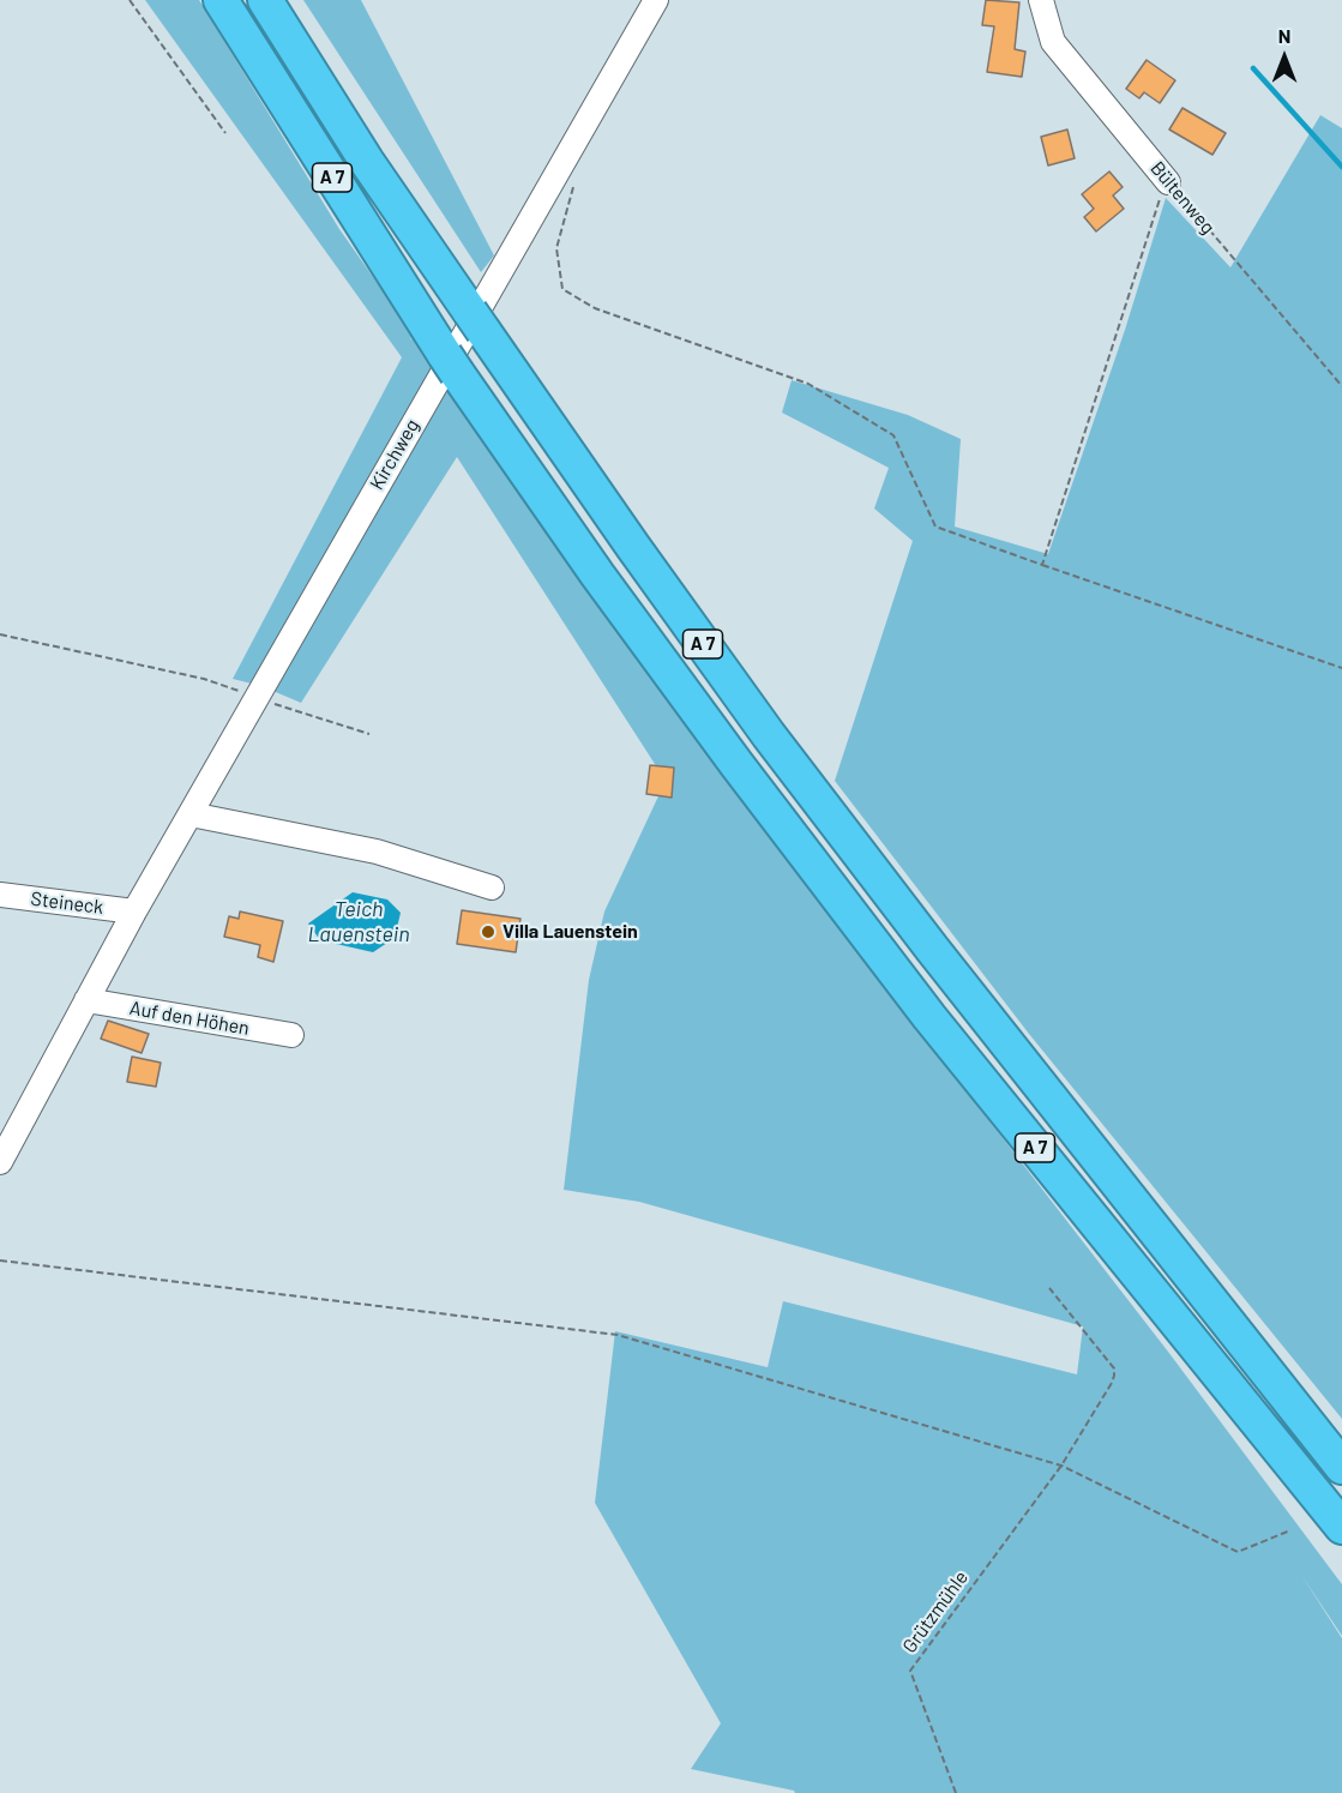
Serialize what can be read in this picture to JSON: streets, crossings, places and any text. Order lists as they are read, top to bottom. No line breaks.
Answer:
{"streets":{"highway":["A 7"],"street":["Bültenweg","Kirchweg","Steineck","Auf den Höhen"],"path":["Grützmühle"]},"crossings":[["Kirchweg","Steineck"]],"water":["Teich Lauenstein"],"places":["Villa Lauenstein"],"north":"top"}
